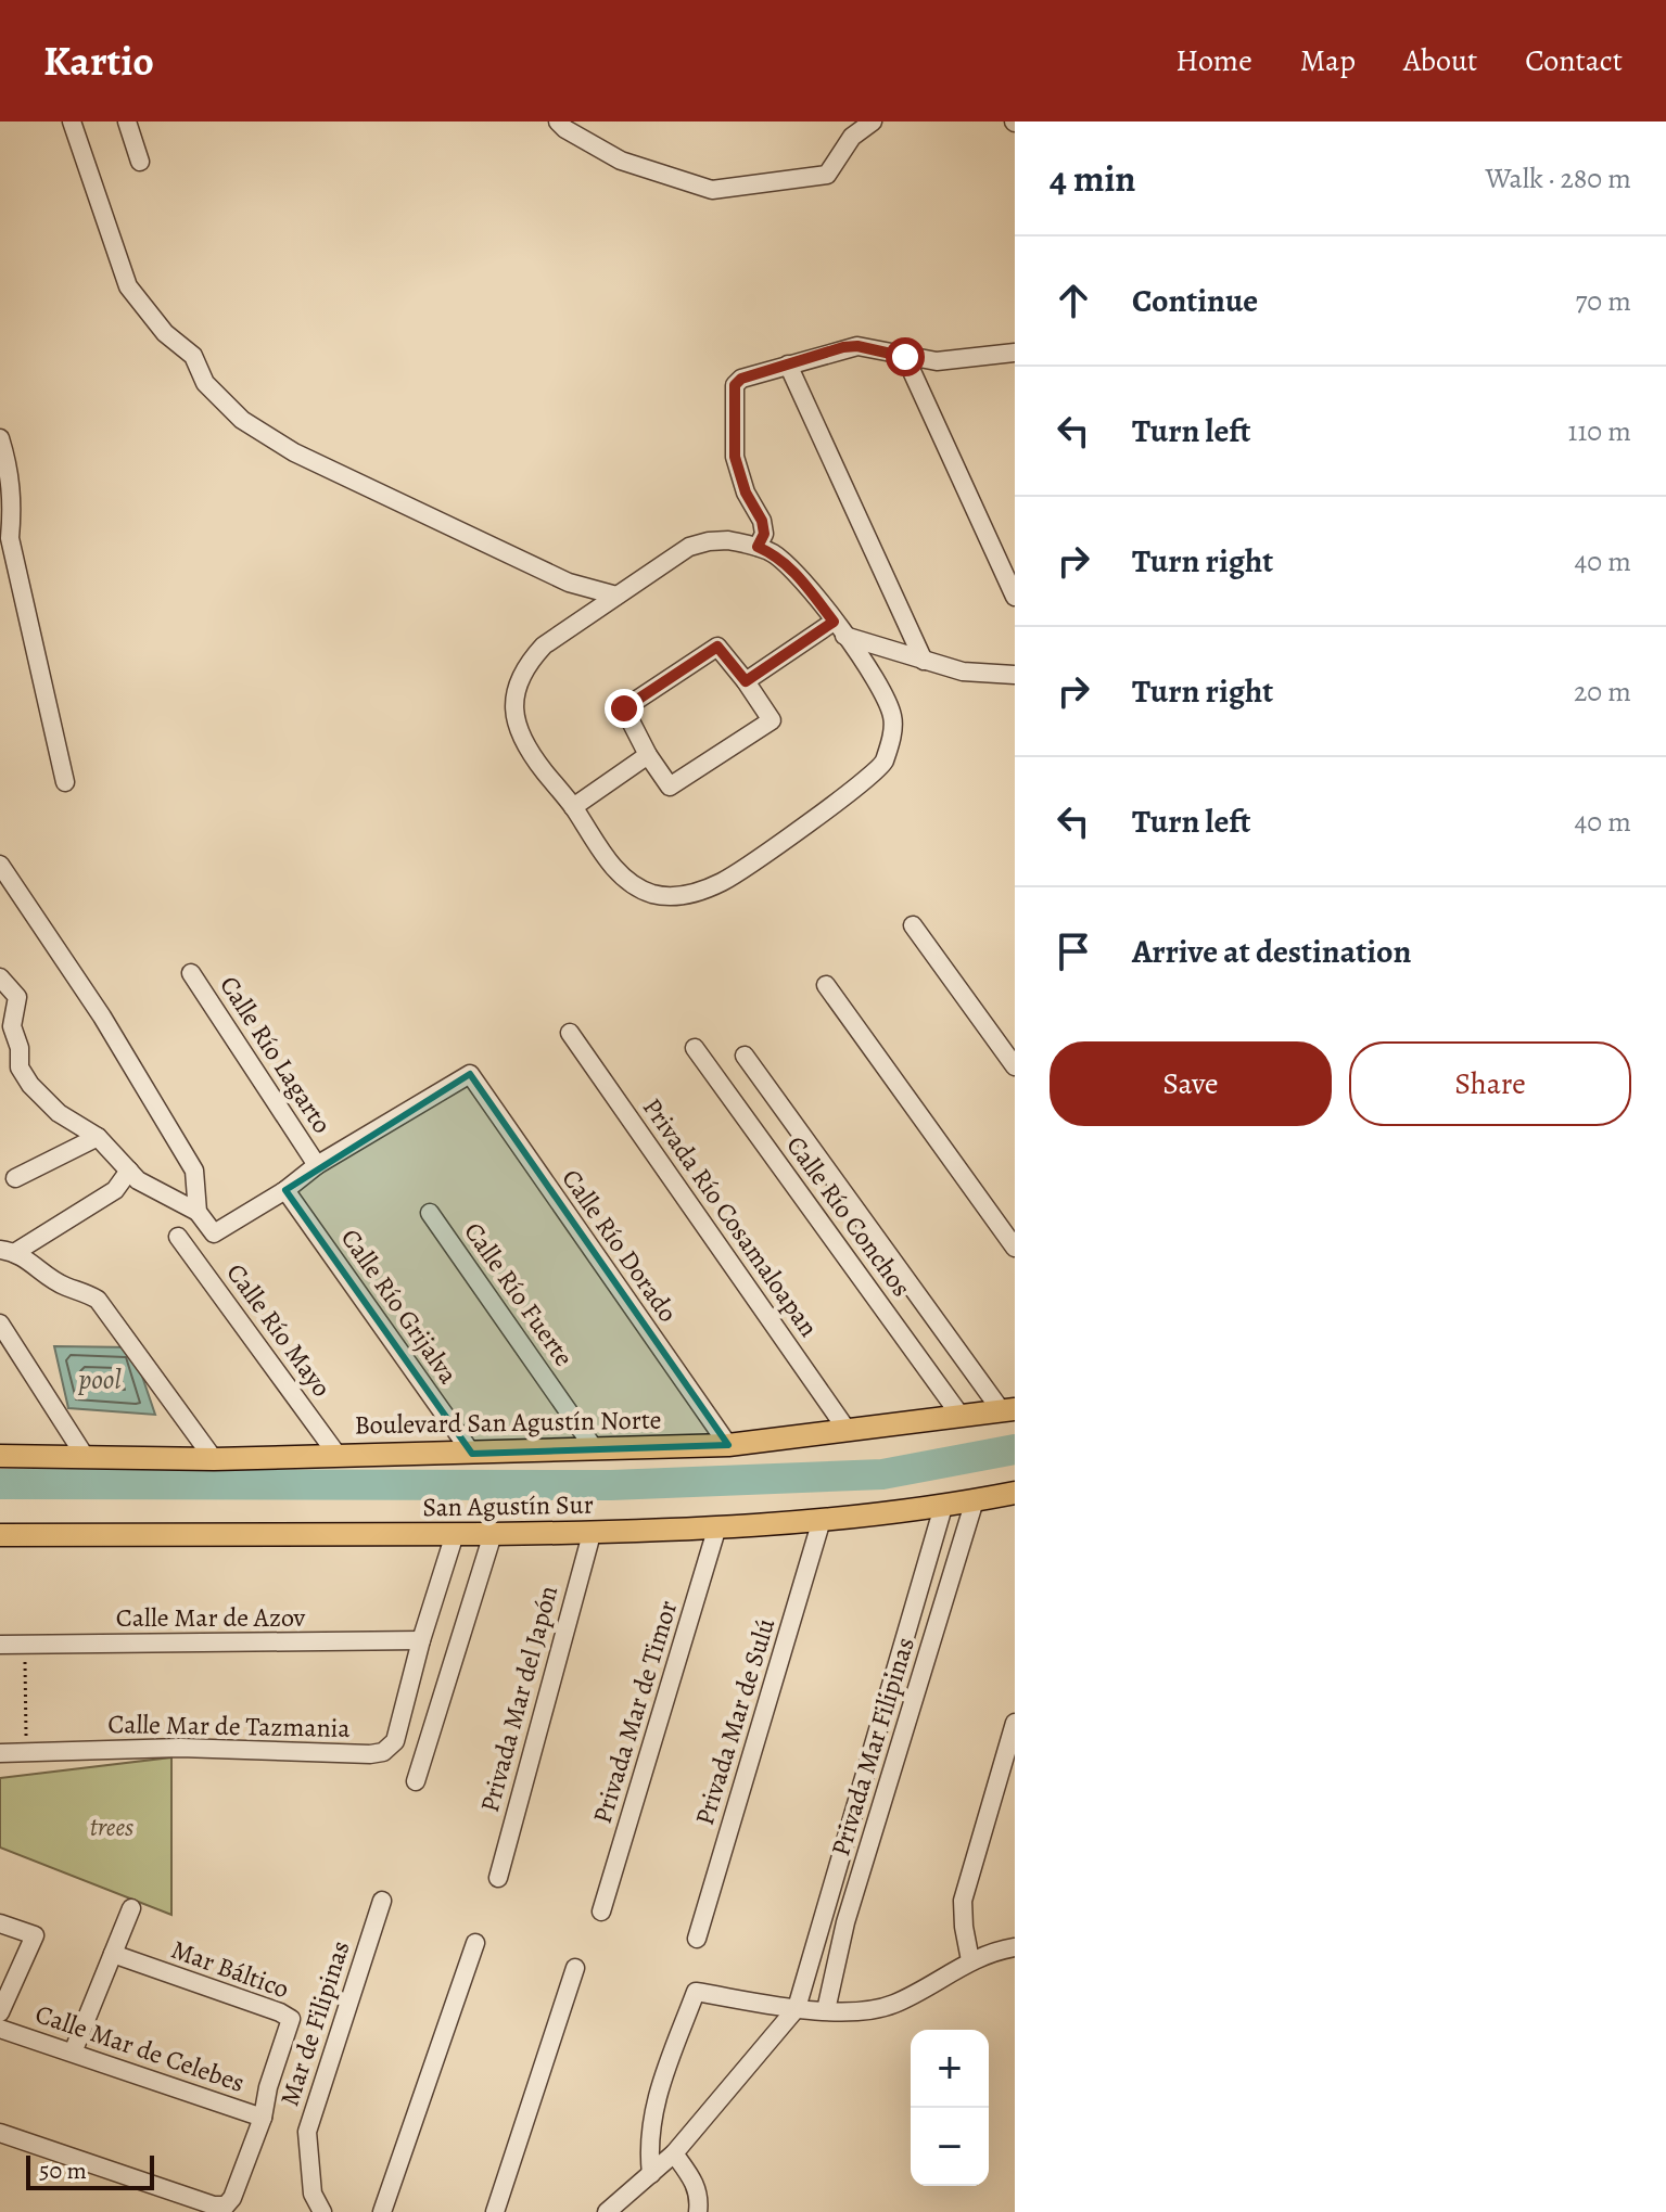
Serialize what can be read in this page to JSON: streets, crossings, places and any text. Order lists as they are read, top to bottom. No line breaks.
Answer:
{"streets":{"main road":["Boulevard San Agustín Norte","San Agustín Sur"],"street":["Calle Río Lagarto","Calle Río Conchos","Privada Río Cosamaloapan","Calle Río Dorado","Calle Río Fuerte","Calle Río Grijalva","Calle Río Mayo","Calle Mar de Azov","Privada Mar del Japón","Privada Mar de Timor","Privada Mar de Sulú","Calle Mar de Tazmania","Privada Mar Filipinas","Mar Báltico","Mar de Filipinas","Calle Mar de Celebes"]},"crossings":[["Calle Río Lagarto","Calle Río Dorado"],["Calle Río Conchos","Boulevard San Agustín Norte"],["Privada Río Cosamaloapan","Boulevard San Agustín Norte"],["Calle Río Dorado","Boulevard San Agustín Norte"],["Calle Río Fuerte","Boulevard San Agustín Norte"],["Calle Río Grijalva","Boulevard San Agustín Norte"],["Calle Río Mayo","Boulevard San Agustín Norte"],["San Agustín Sur","Privada Mar del Japón"],["San Agustín Sur","Privada Mar de Timor"],["San Agustín Sur","Privada Mar de Sulú"],["San Agustín Sur","Calle Mar de Tazmania"],["San Agustín Sur","Privada Mar Filipinas"],["Calle Mar de Azov","Calle Mar de Tazmania"],["Mar Báltico","Calle Mar de Celebes"]],"water":["pool"],"parks":["trees"],"scale_bar":"50 m","page":{"header":"Kartio","nav":["Home","Map","About","Contact"],"heading":["4 min","Walk · 280 m"],"list":[["Continue","70 m"],["Turn left","110 m"],["Turn right","40 m"],["Turn right","20 m"],["Turn left","40 m"],"Arrive at destination"],"buttons":["Save","Share"],"map_buttons":["+","−"],"scale":"50 m"}}
